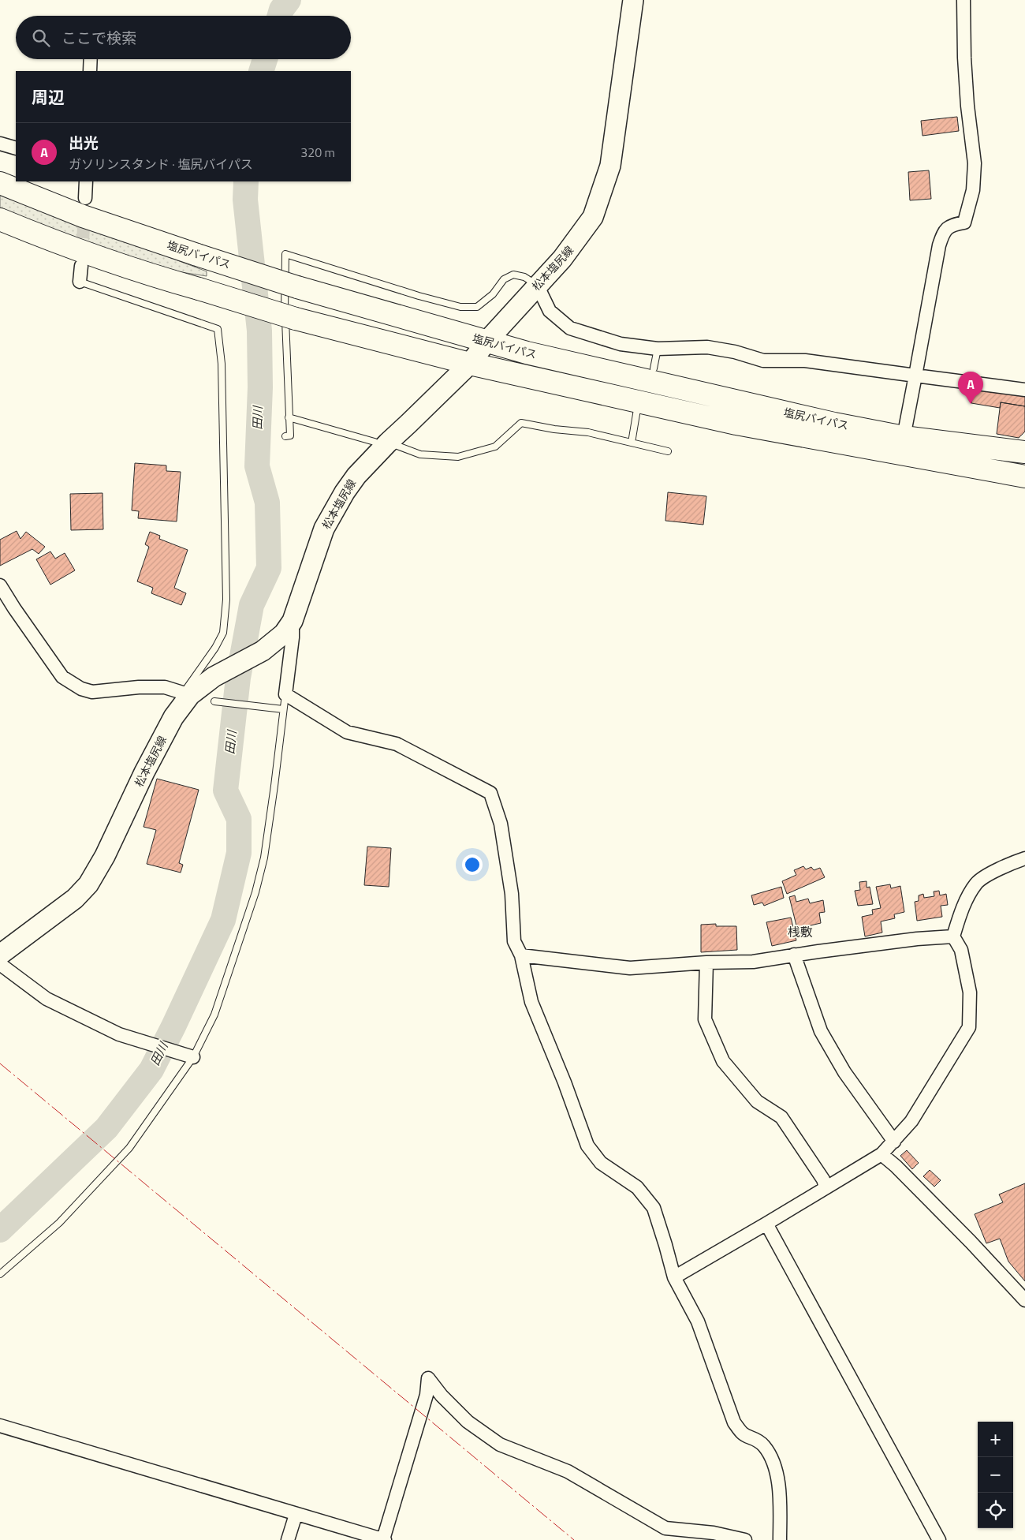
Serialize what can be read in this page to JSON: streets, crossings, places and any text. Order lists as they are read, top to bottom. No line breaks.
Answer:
{"streets":{"highway":["塩尻バイパス"],"main road":["松本塩尻線"]},"crossings":[["塩尻バイパス","松本塩尻線"]],"districts":["桟敷"],"water":["田川"],"page":{"search":"ここで検索","heading":"周辺","list":[{"mark":"A","name":"出光","note":"ガソリンスタンド · 塩尻バイパス","value":"320 m"}],"pins":"A","map_buttons":["+","−"]}}
